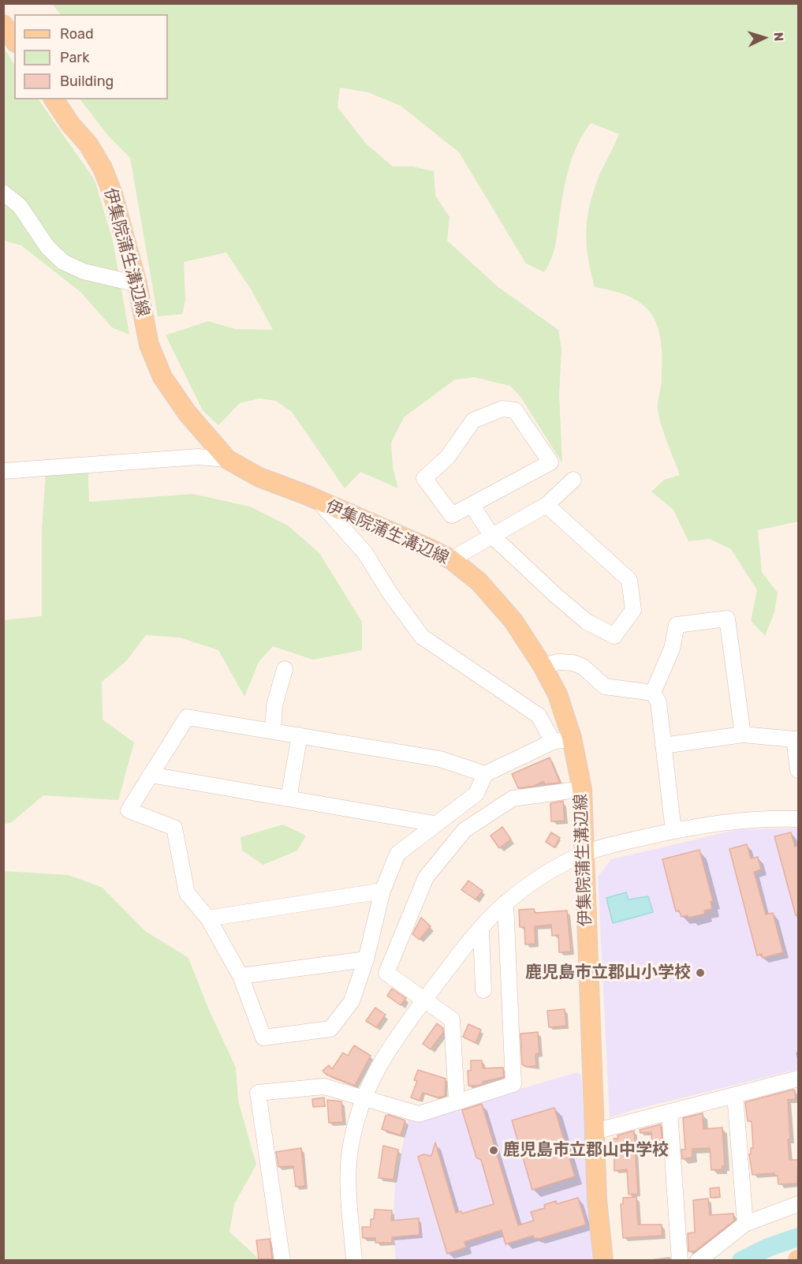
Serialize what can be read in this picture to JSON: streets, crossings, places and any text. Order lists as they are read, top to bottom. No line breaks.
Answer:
{"streets":{"main road":["伊集院蒲生溝辺線"]},"places":["鹿児島市立郡山小学校","鹿児島市立郡山中学校"],"legend":["Road","Park","Building"],"north":"right"}
